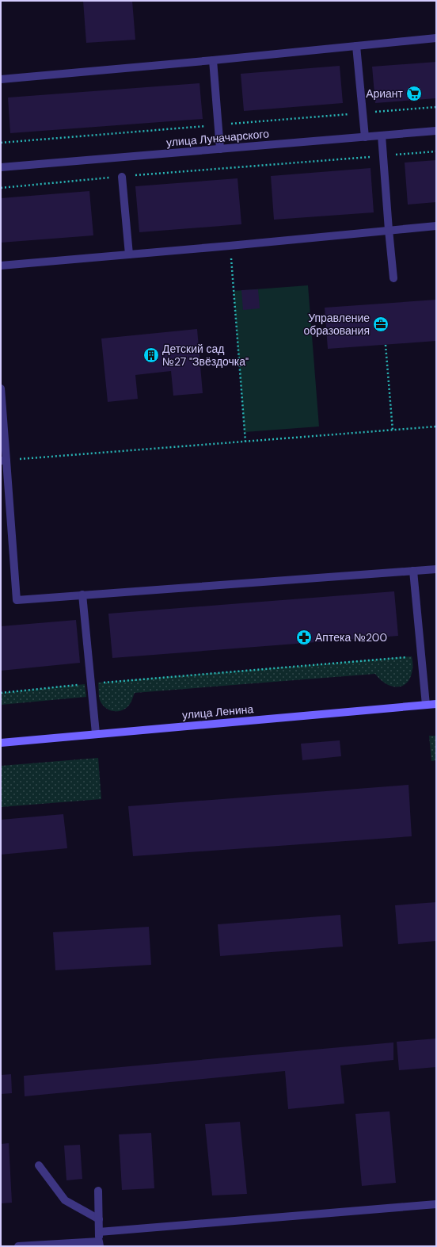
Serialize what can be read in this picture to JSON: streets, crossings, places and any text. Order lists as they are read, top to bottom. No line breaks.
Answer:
{"streets":{"main road":["улица Ленина"],"street":["улица Луначарского"]},"places":{"supermarket":["Ариант"],"office":["Управление образования"],"building":["Детский сад №27 \"Звёздочка\""],"pharmacy":["Аптека №200"]}}
